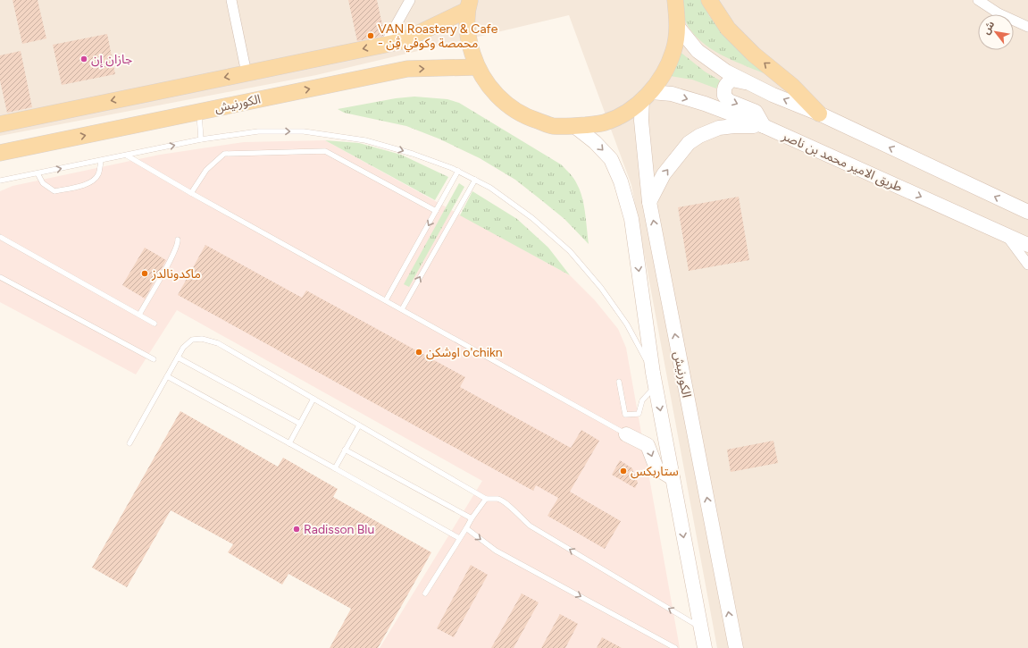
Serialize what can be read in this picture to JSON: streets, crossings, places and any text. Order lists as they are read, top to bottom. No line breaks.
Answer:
{"streets":{"main road":["الكورنيش","طريق الامير محمد بن ناصر"]},"crossings":[["الكورنيش","طريق الامير محمد بن ناصر"]],"places":["VAN Roastery & Cafe - محمصة وكوفي ڤِن","جازان إن","ماكدونالدز","اوشكن o'chikn","ستاربكس","Radisson Blu"],"north":"top left"}
